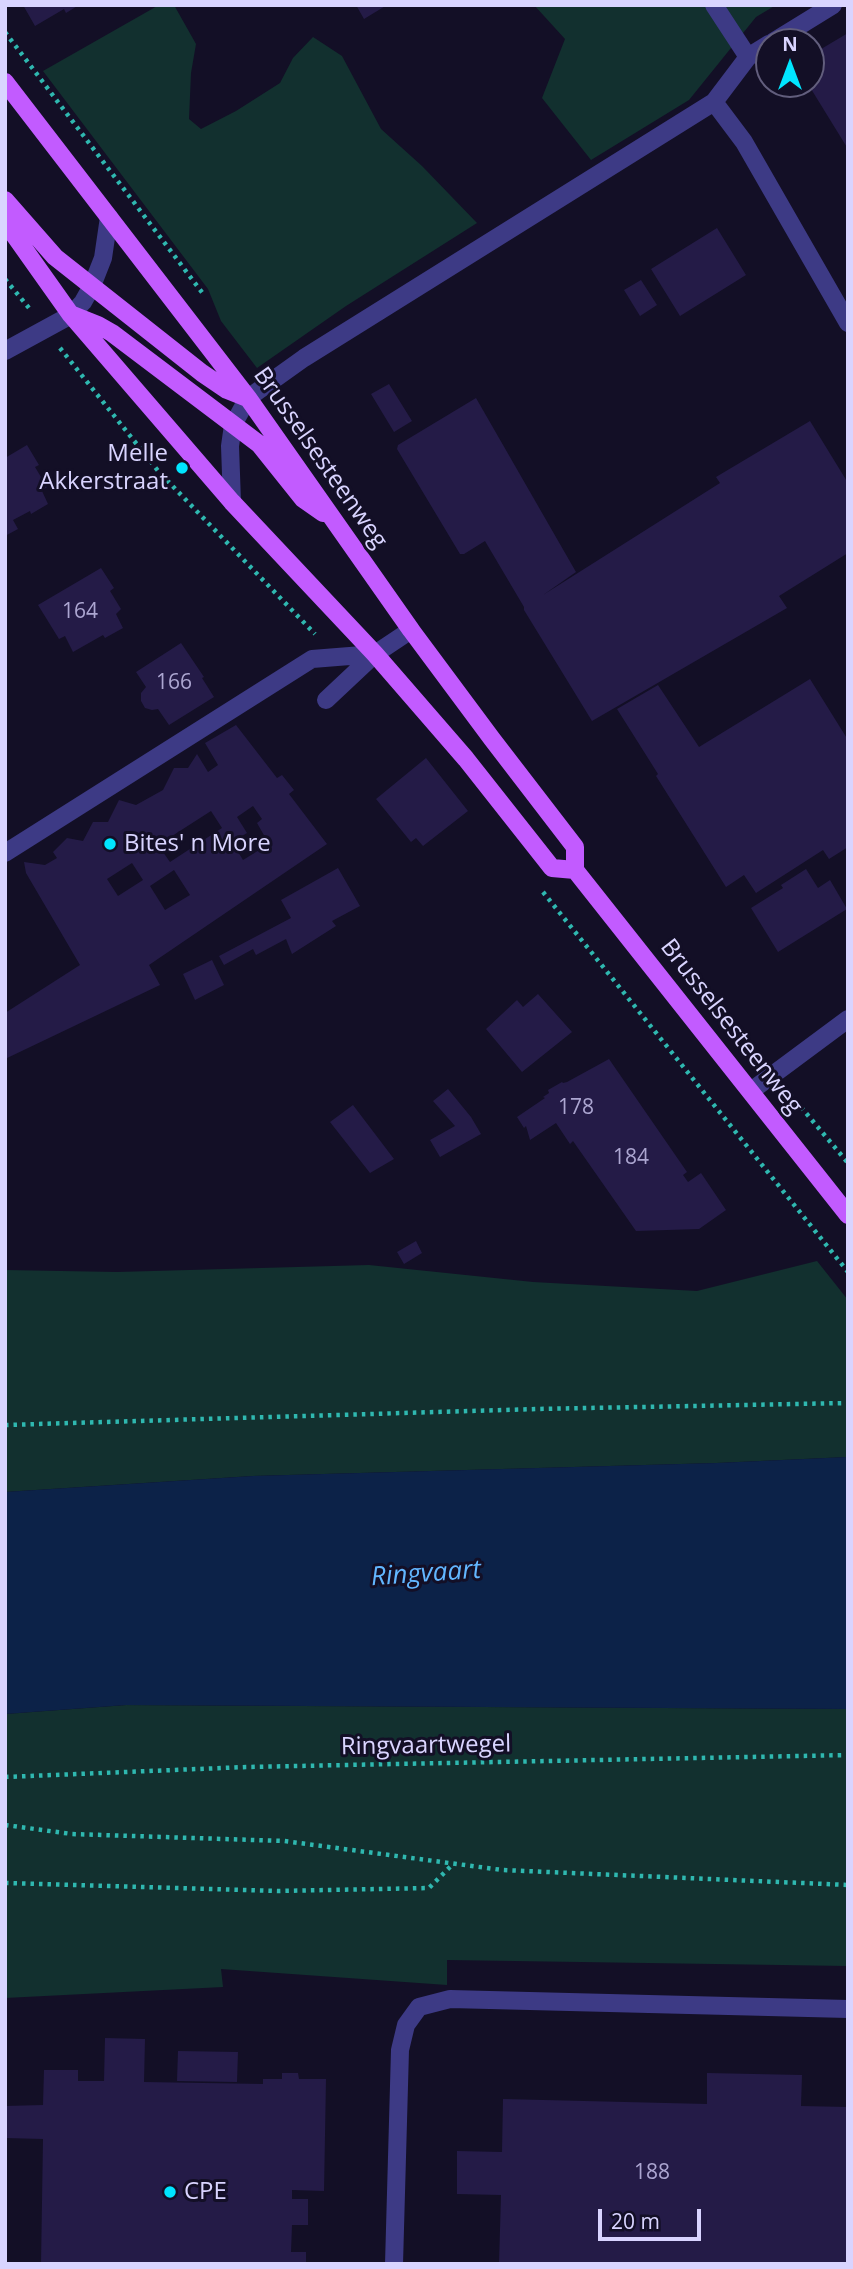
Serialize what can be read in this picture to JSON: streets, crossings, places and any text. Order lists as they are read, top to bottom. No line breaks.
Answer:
{"streets":{"main road":["Brusselsesteenweg"],"path":["Ringvaartwegel"]},"water":["Ringvaart"],"places":["Melle Akkerstraat","Bites' n More","CPE"],"house_numbers":["164","166","178","184","188"],"scale_bar":"20 m","north":"top"}
